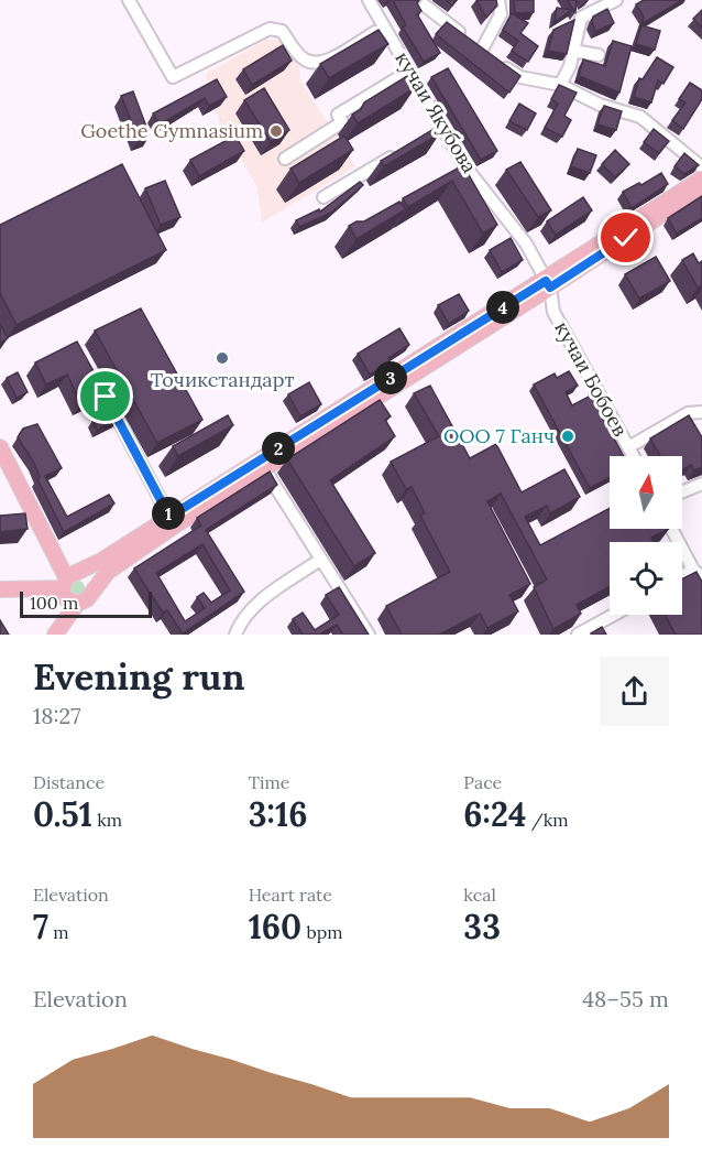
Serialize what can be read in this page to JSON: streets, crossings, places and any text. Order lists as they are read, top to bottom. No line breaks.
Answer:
{"streets":{"street":["кучаи Якубова","кучаи Бобоев"]},"crossings":[["кучаи Якубова","кучаи Бобоев"]],"places":["Goethe Gymnasium","Точикстандарт","ООО 7 Ганч"],"scale_bar":"100 m","north":"top","page":{"pins":["4","3","2","1"],"scale":"100 m","heading":["Evening run","18:27"],"stats":[["Distance","0.51 km"],["Time","3:16"],["Pace","6:24 /km"],["Elevation","7 m"],["Heart rate","160 bpm"],["kcal","33"]],"chart":["Elevation","48–55 m"]}}
